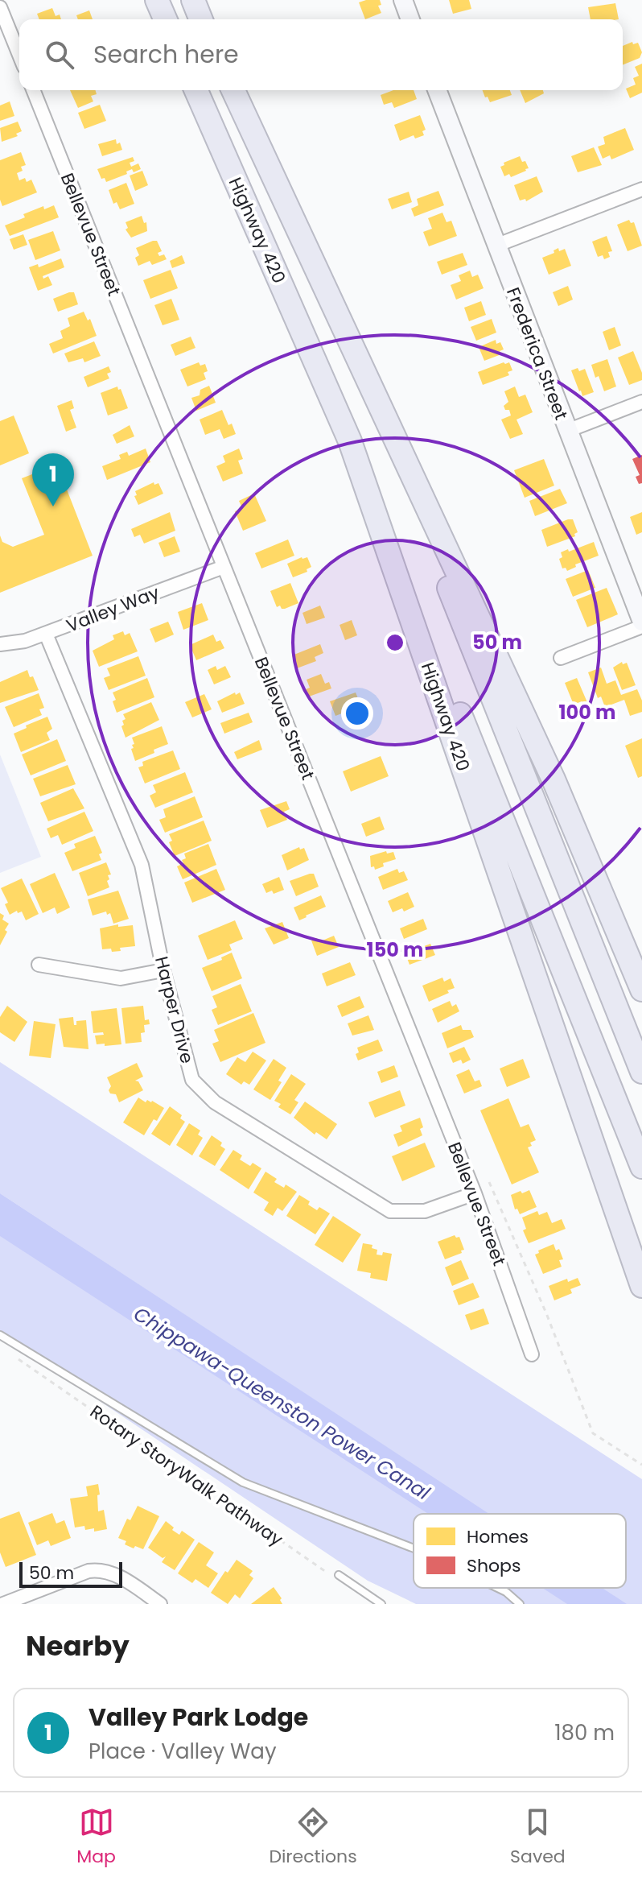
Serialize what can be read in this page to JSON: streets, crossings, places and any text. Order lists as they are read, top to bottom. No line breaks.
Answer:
{"streets":{"highway":["Highway 420"],"street":["Bellevue Street","Frederica Street","Valley Way","Harper Drive"],"path":["Rotary StoryWalk Pathway"]},"crossings":[["Bellevue Street","Valley Way"],["Bellevue Street","Harper Drive"],["Valley Way","Harper Drive"]],"water":["Chippawa-Queenston Power Canal"],"legend":["Homes","Shops"],"scale_bar":"50 m","page":{"search":"Search here","pins":"1","scale":"50 m","heading":"Nearby","list":[{"mark":"1","name":"Valley Park Lodge","note":"Place · Valley Way","value":"180 m"}],"nav":["Map","Directions","Saved"]},"rings":["50 m","100 m","150 m"]}
